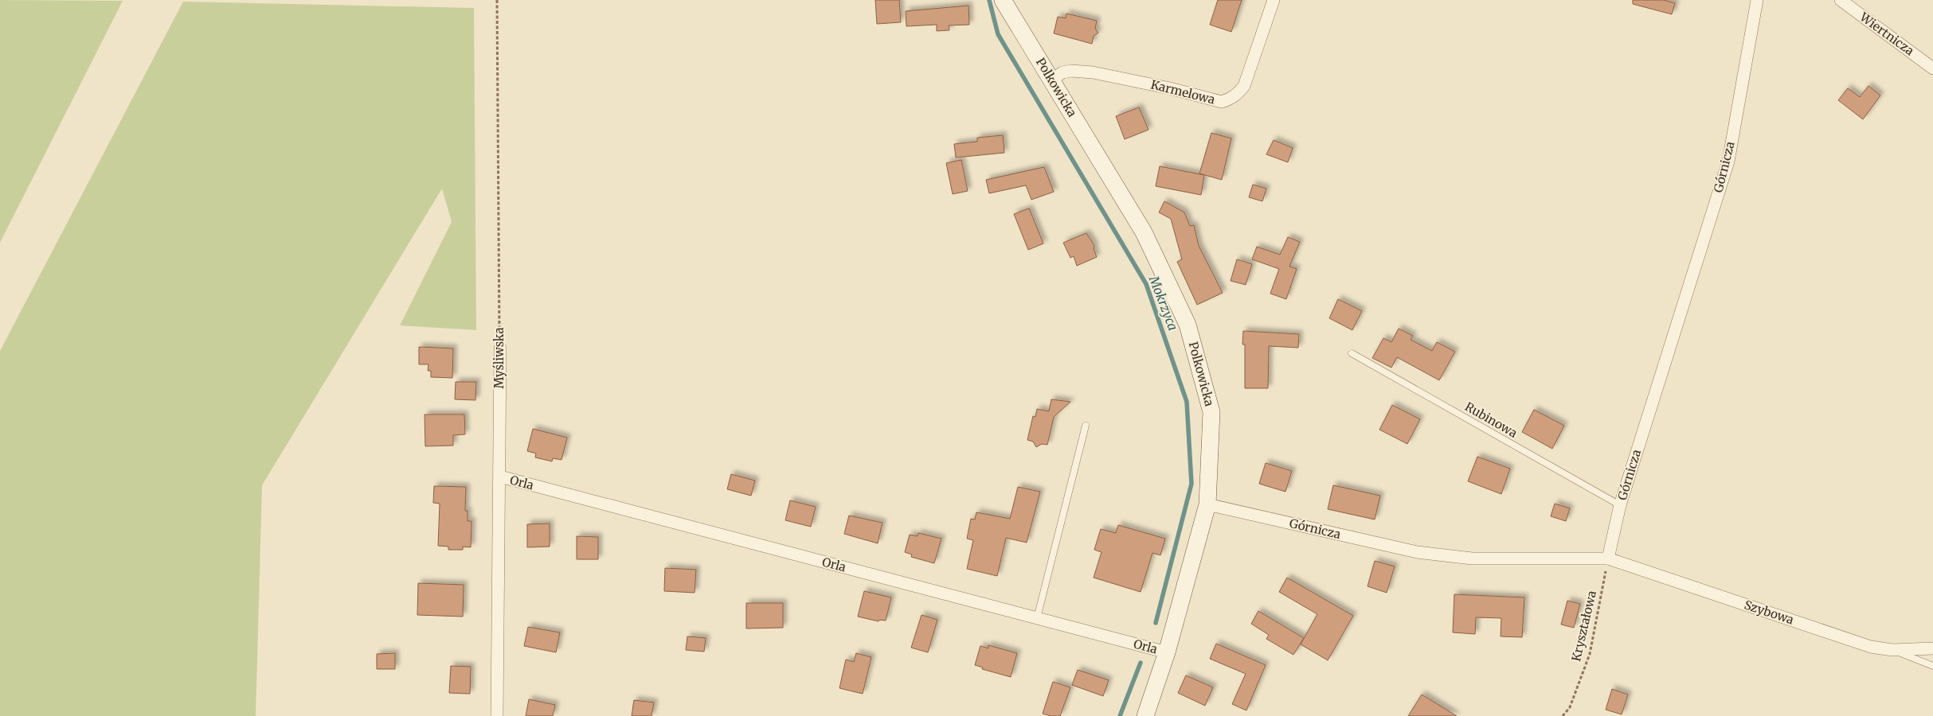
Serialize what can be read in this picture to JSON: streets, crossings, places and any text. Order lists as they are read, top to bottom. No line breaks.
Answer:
{"streets":{"street":["Wiertnicza","Polkowicka","Karmelowa","Górnicza","Myśliwska","Orla","Szybowa"],"lane":["Rubinowa"],"path":["Kryształowa"]},"crossings":[["Polkowicka","Karmelowa"],["Polkowicka","Górnicza"],["Polkowicka","Orla"],["Górnicza","Rubinowa"],["Górnicza","Szybowa"],["Górnicza","Kryształowa"],["Myśliwska","Orla"],["Szybowa","Kryształowa"]],"water":["Mokrzyca"]}
